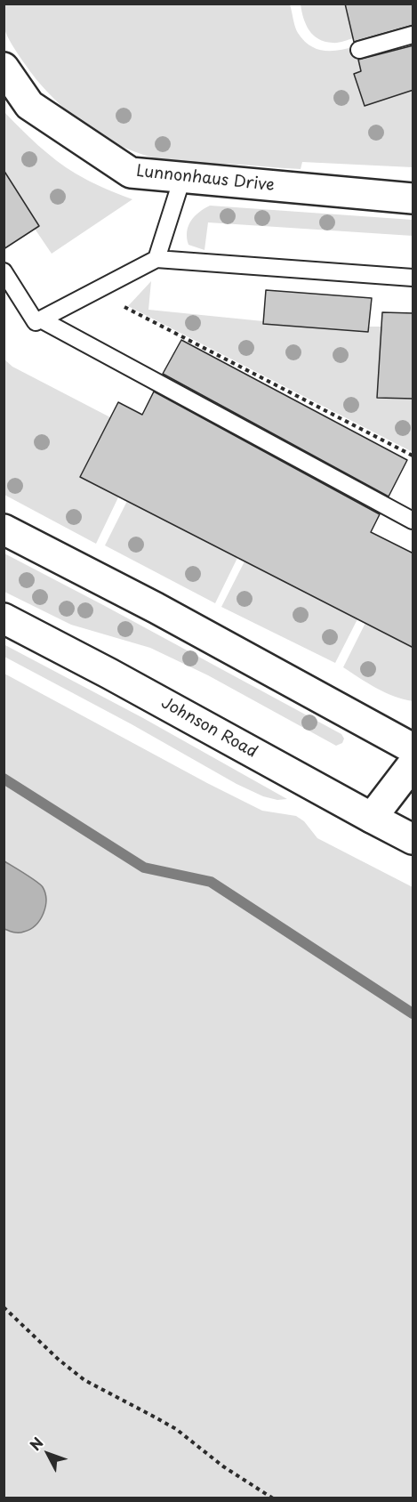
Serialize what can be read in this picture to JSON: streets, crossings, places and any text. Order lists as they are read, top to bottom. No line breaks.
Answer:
{"streets":{"main road":["Lunnonhaus Drive","Johnson Road"]},"north":"top left"}
